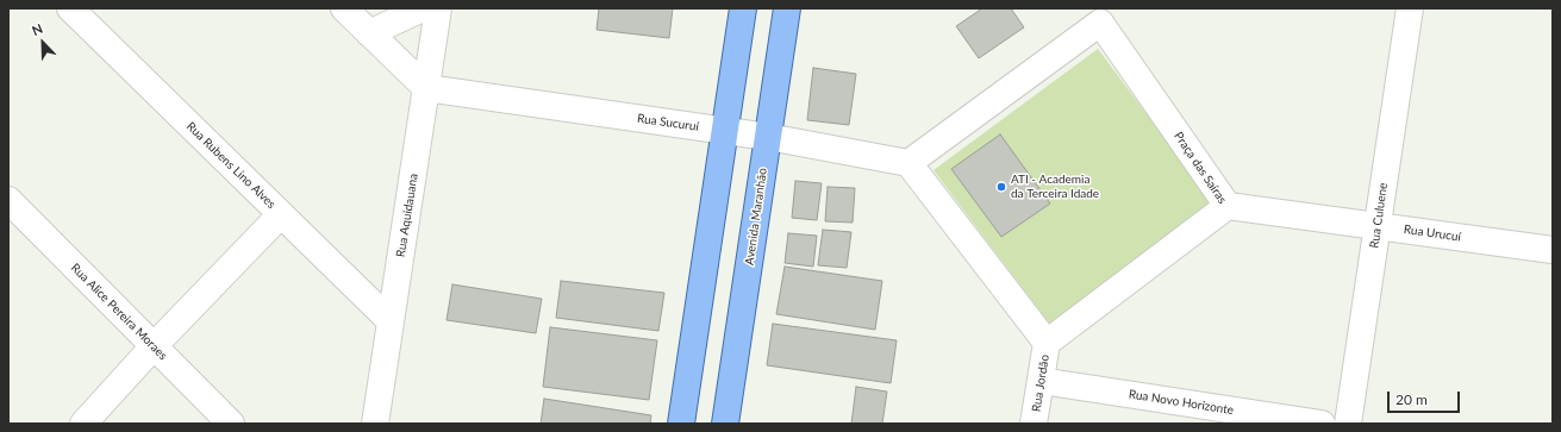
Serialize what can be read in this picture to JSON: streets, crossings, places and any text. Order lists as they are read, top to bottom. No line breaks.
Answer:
{"streets":{"main road":["Avenida Maranhão"],"street":["Rua Sucuruí","Rua Rubens Lino Alves","Praça das Saíras","Rua Aquidauana","Rua Culuene","Rua Urucuí","Rua Alice Pereira Moraes","Rua Jordão","Rua Novo Horizonte"]},"crossings":[["Rua Sucuruí","Praça das Saíras"],["Rua Sucuruí","Rua Aquidauana"],["Rua Sucuruí","Avenida Maranhão"],["Rua Rubens Lino Alves","Rua Aquidauana"],["Praça das Saíras","Rua Urucuí"],["Praça das Saíras","Rua Jordão"],["Rua Culuene","Rua Urucuí"],["Rua Jordão","Rua Novo Horizonte"]],"places":["ATI - Academia da Terceira Idade"],"scale_bar":"20 m","north":"top left"}
